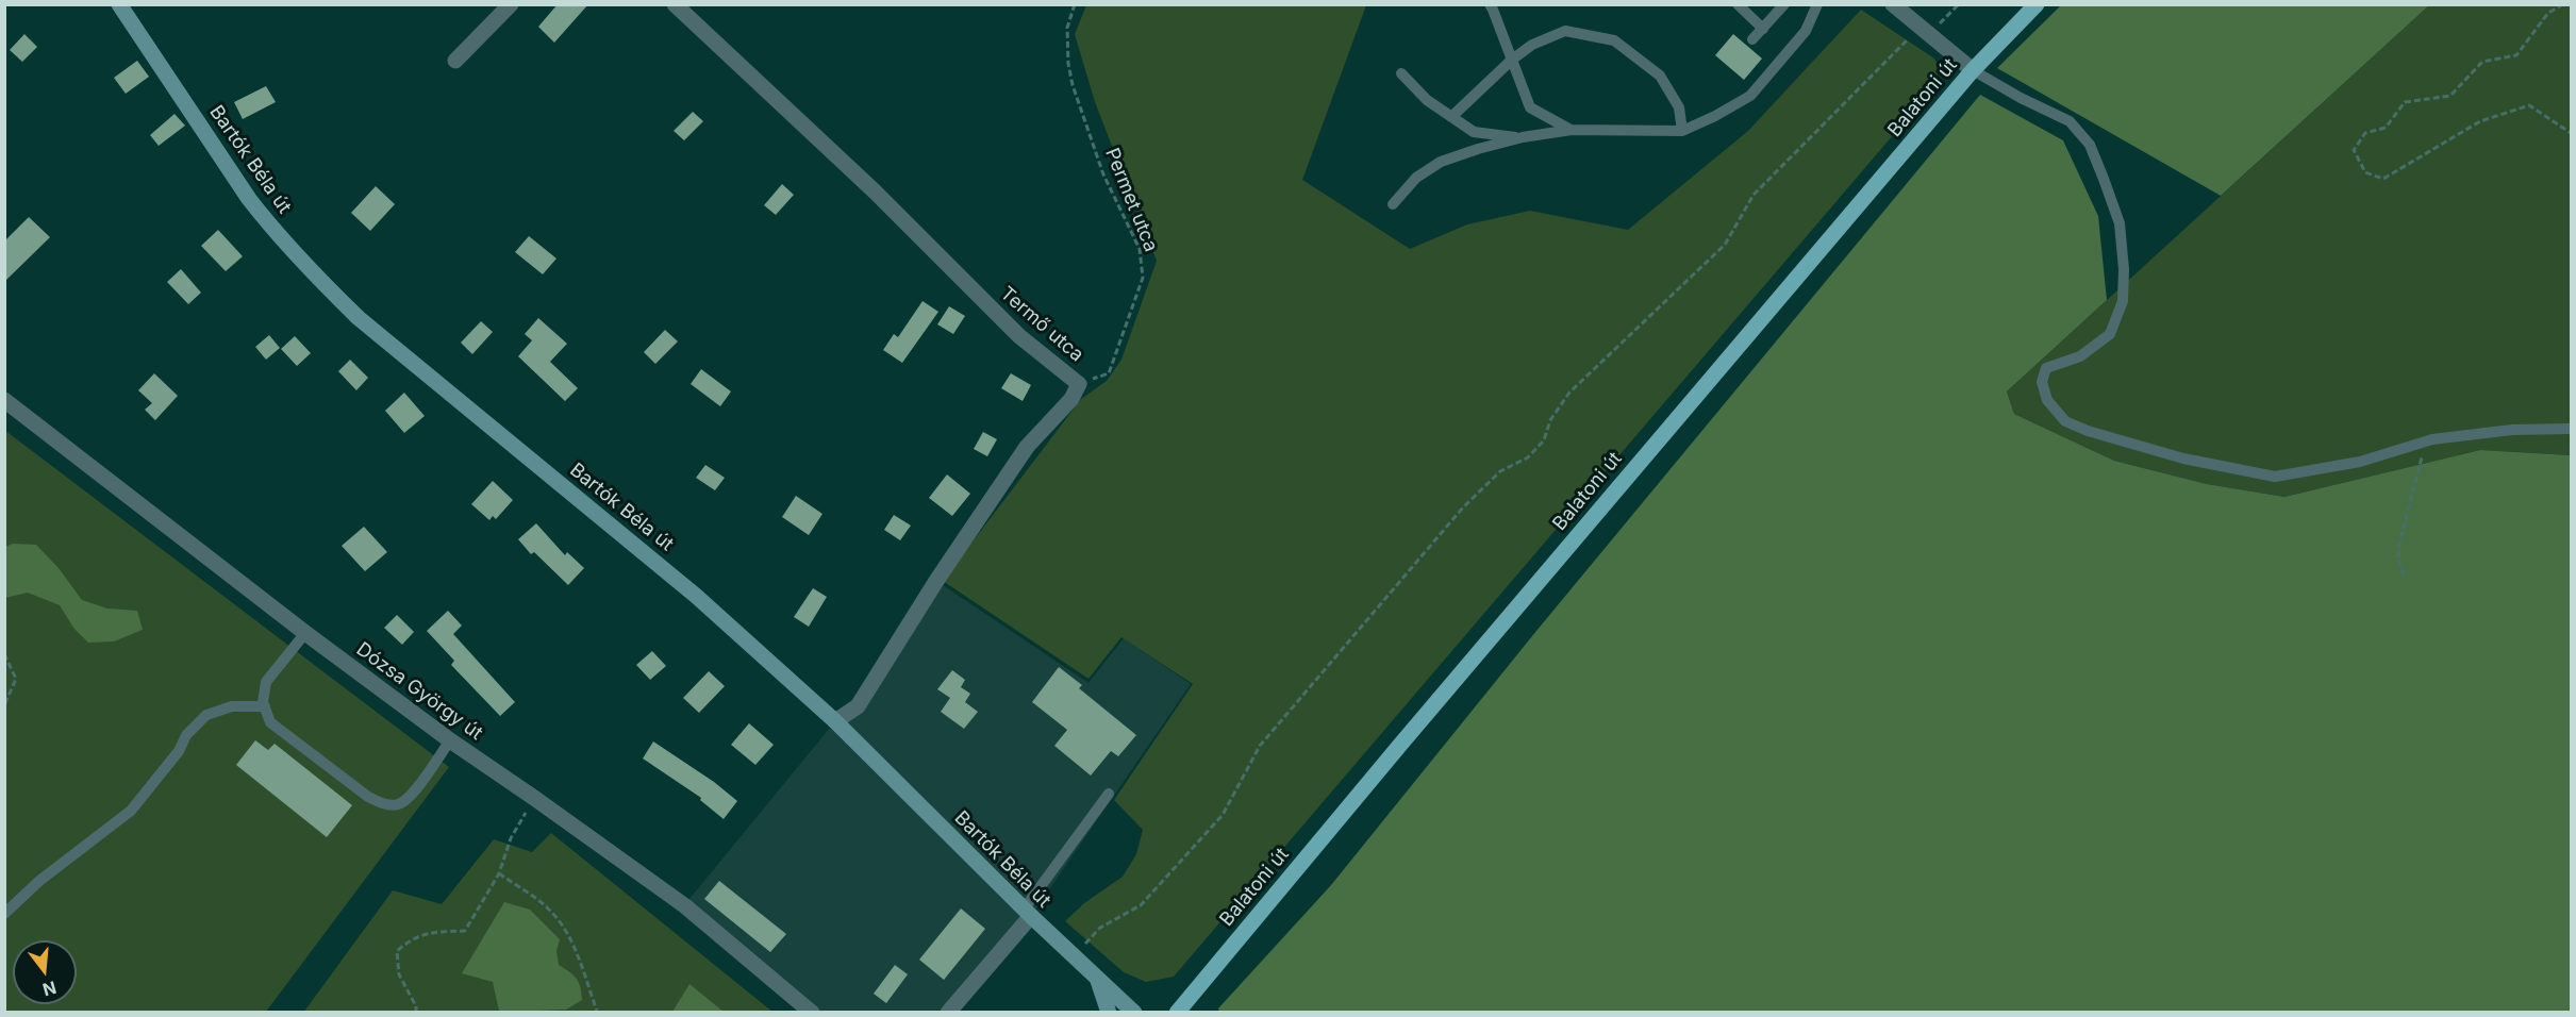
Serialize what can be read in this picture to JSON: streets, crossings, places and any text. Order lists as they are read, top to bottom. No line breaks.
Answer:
{"streets":{"main road":["Balatoni út"],"street":["Bartók Béla út","Termő utca","Dózsa György út"],"path":["Permet utca"]},"crossings":[["Bartók Béla út","Termő utca"],["Permet utca","Termő utca"]],"north":"bottom"}
